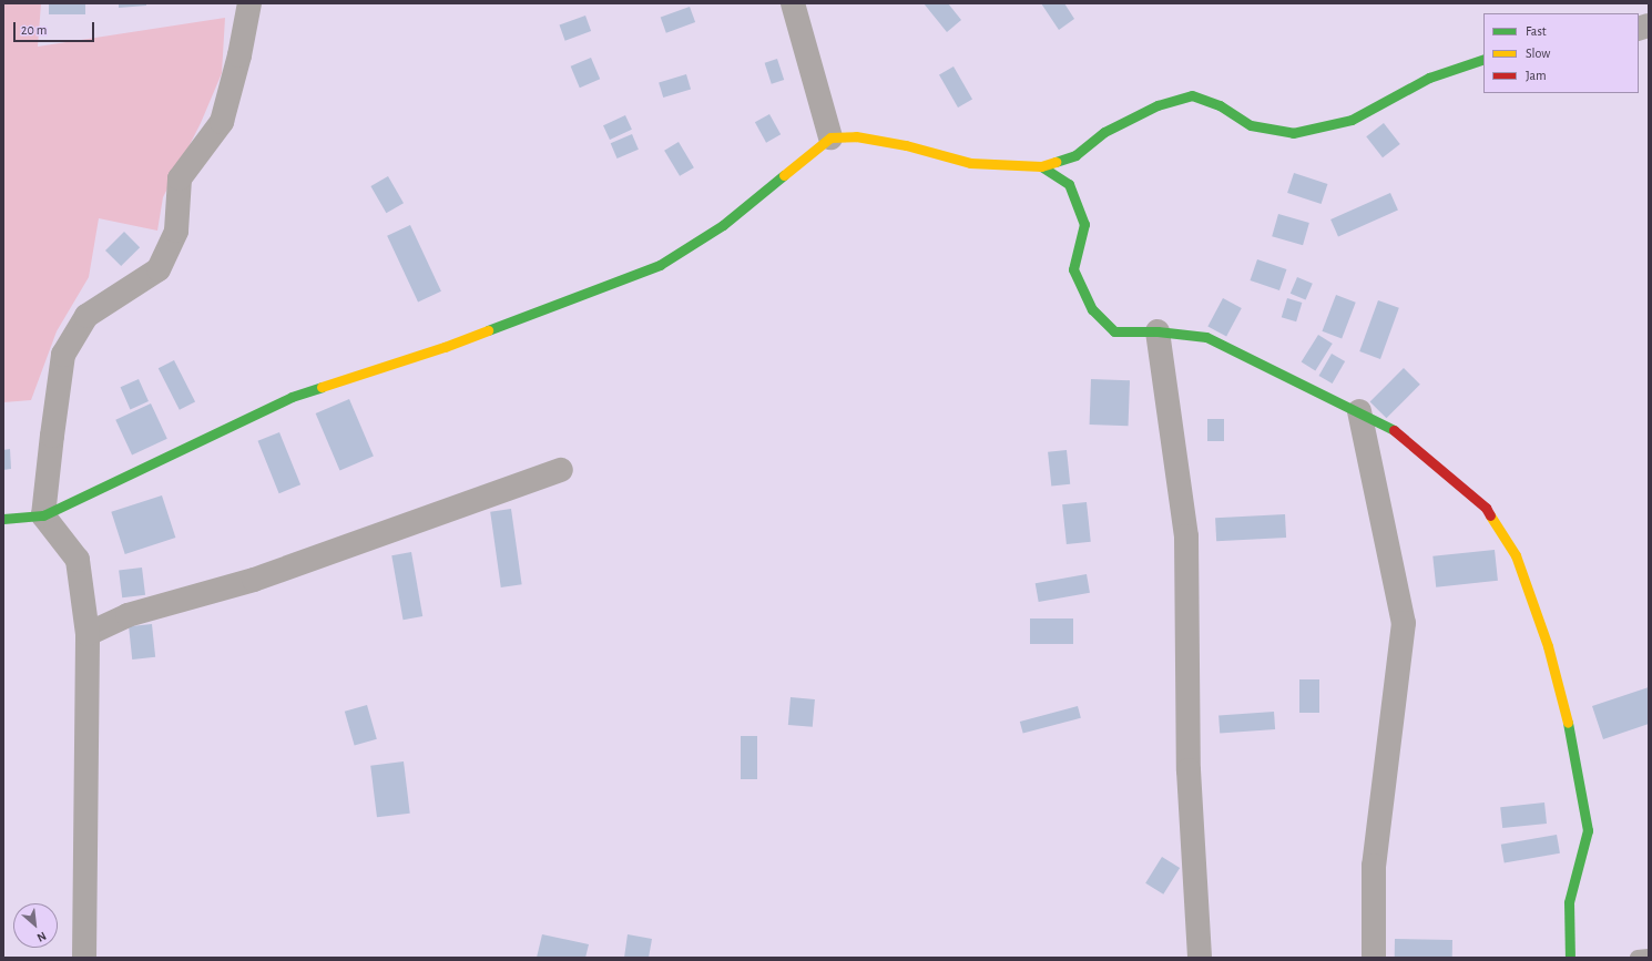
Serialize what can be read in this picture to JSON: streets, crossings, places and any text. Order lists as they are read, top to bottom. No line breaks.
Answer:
{"legend":["Fast","Slow","Jam"],"scale_bar":"20 m","north":"bottom right"}
